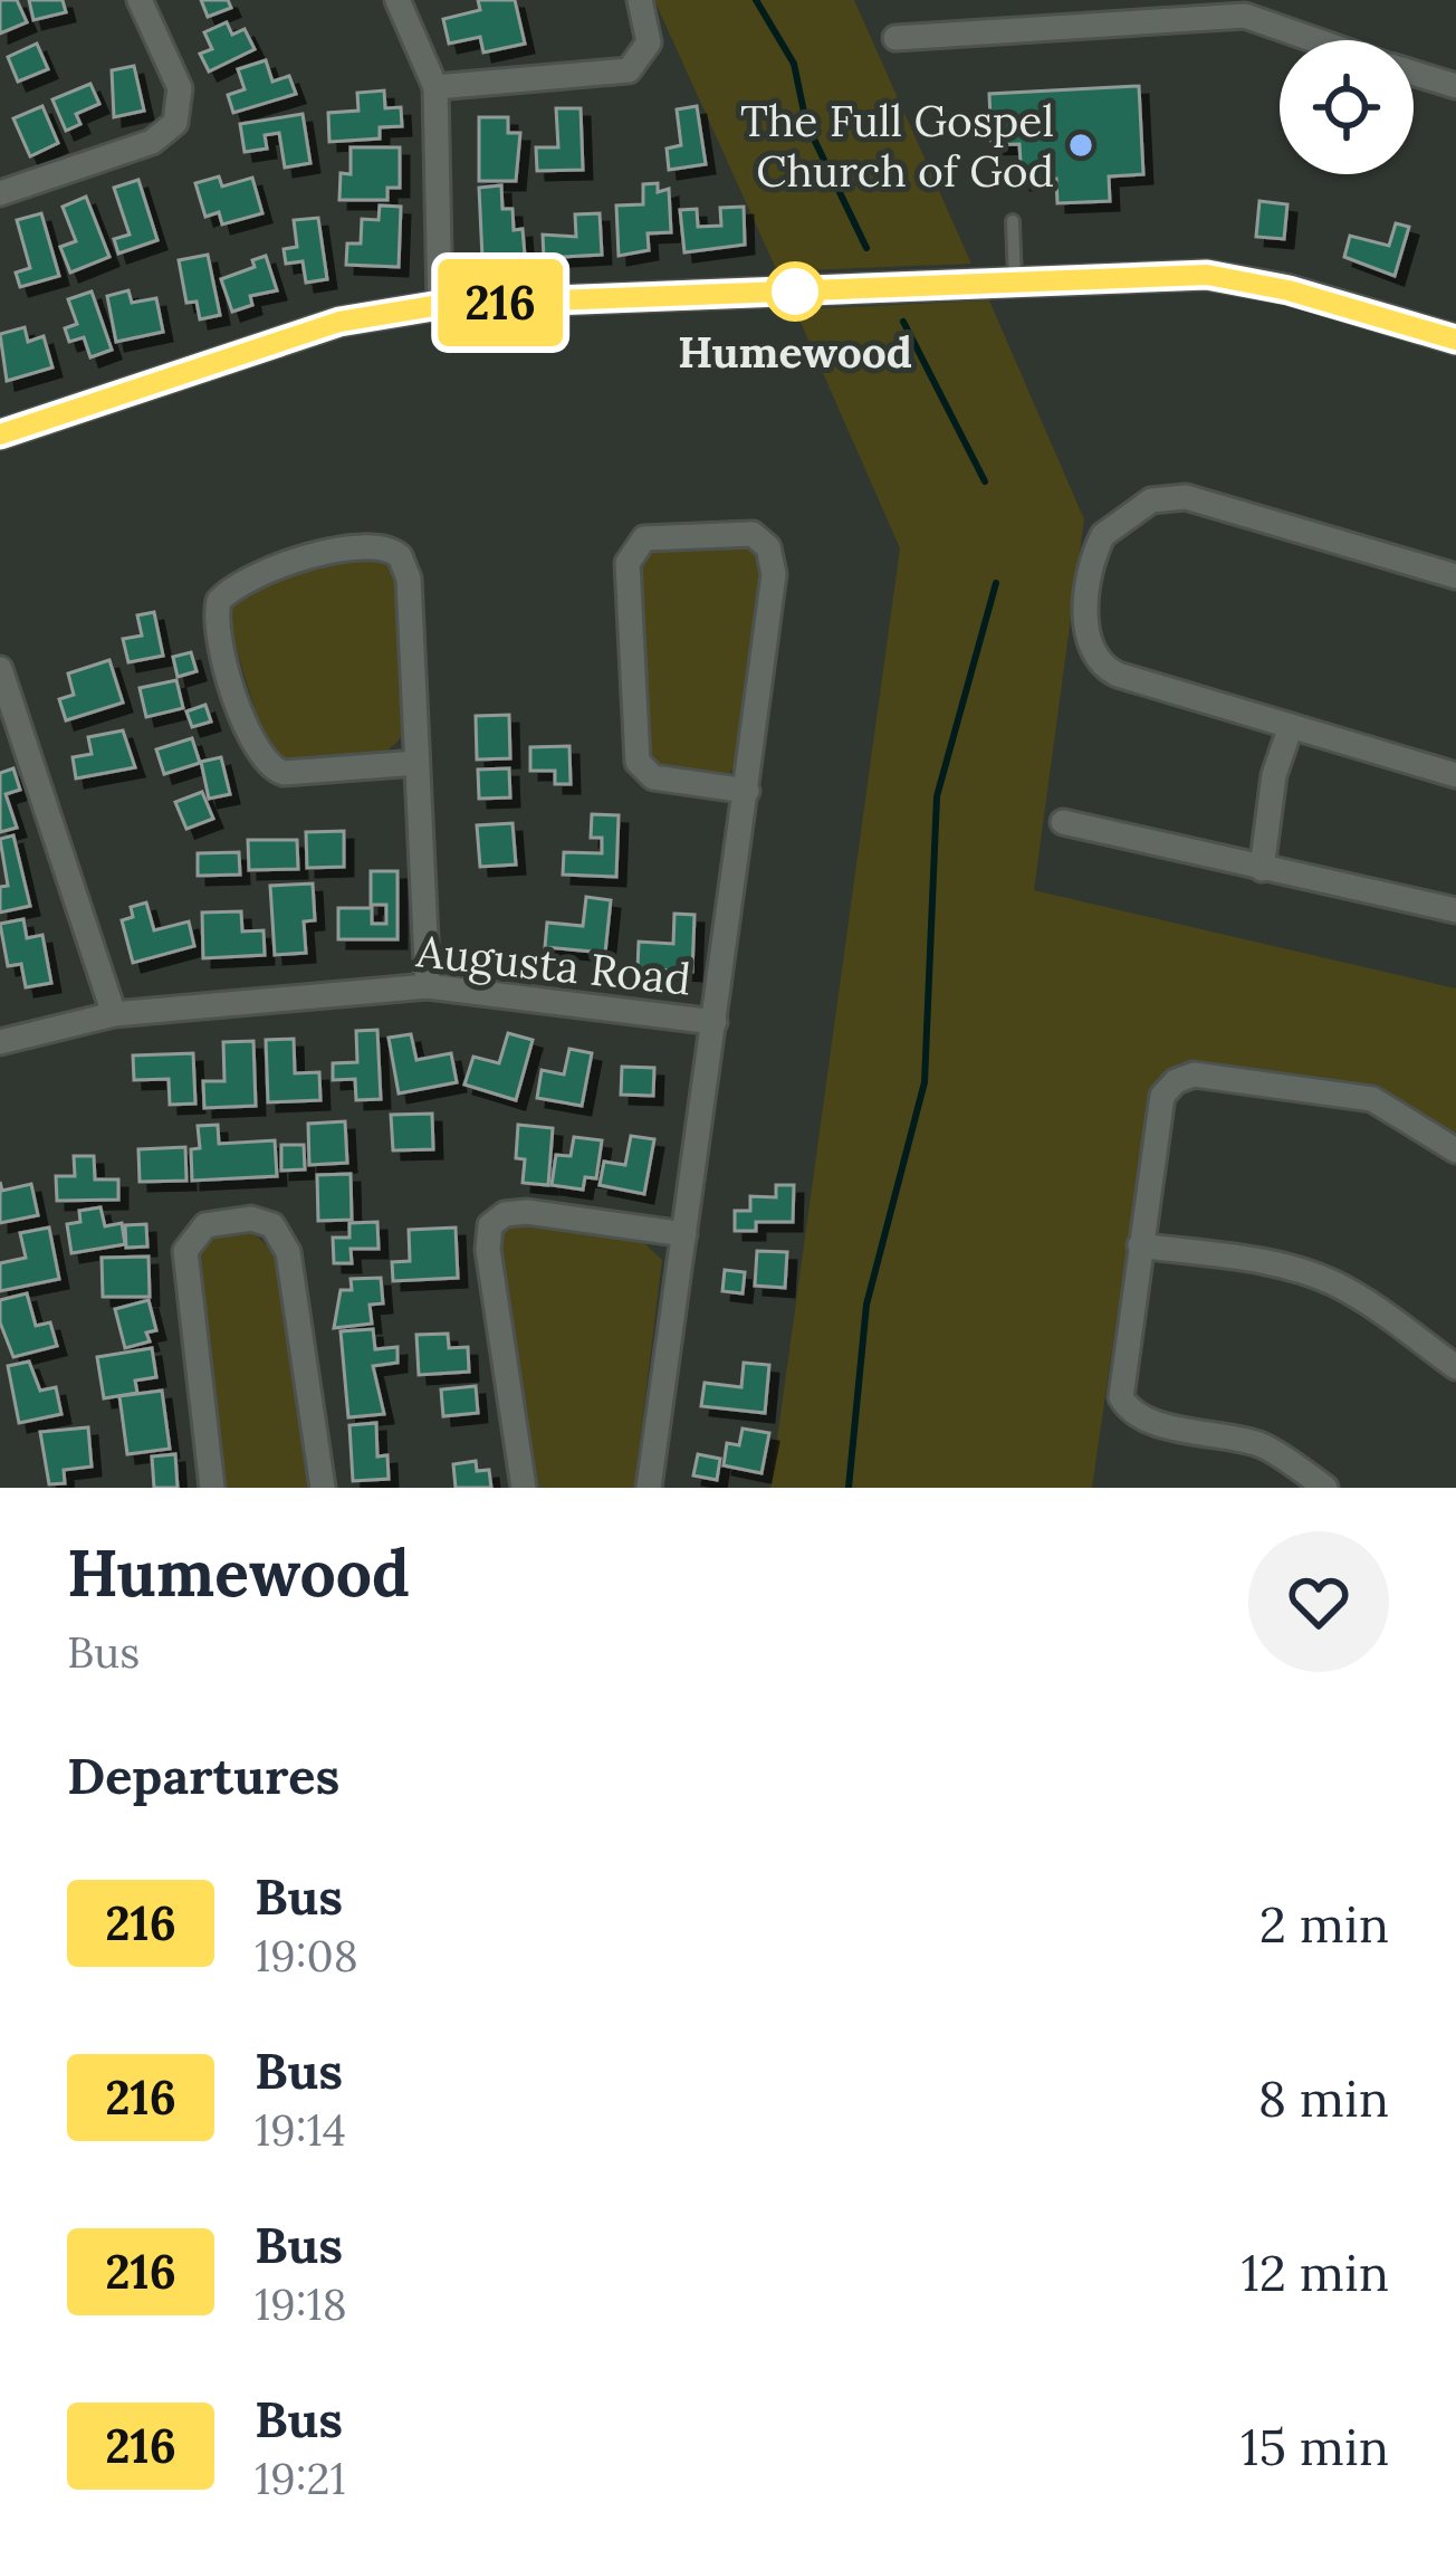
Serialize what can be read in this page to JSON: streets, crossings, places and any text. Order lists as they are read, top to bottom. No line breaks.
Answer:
{"streets":{"street":["Augusta Road"]},"places":["The Full Gospel Church of God","Humewood"],"lines":["bus line 216"],"page":{"on_map":"216","heading":[["Humewood","Bus"],"Departures"],"list":[{"mark":"216","name":"Bus","note":"19:08","value":"2 min"},{"mark":"216","name":"Bus","note":"19:14","value":"8 min"},{"mark":"216","name":"Bus","note":"19:18","value":"12 min"},{"mark":"216","name":"Bus","note":"19:21","value":"15 min"}]}}
